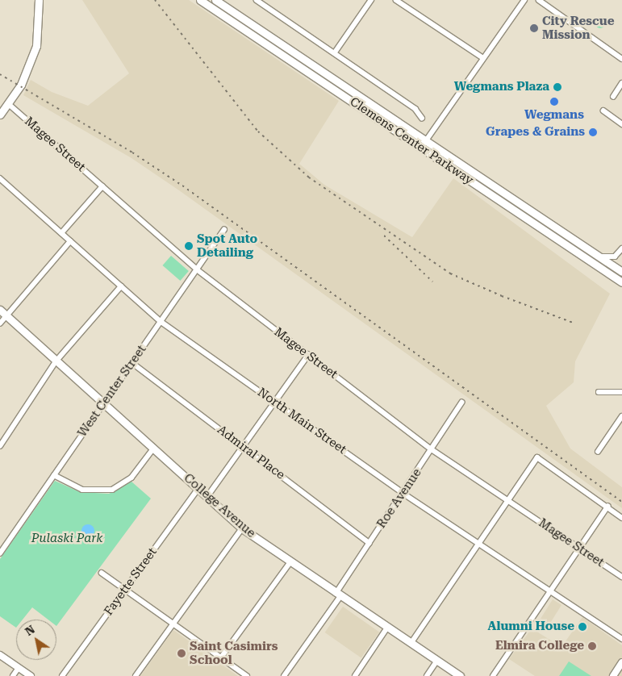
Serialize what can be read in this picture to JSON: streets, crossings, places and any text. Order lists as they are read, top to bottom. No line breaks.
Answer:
{"streets":{"main road":["Clemens Center Parkway","College Avenue"],"street":["Magee Street","West Center Street","North Main Street","Admiral Place","Roe Avenue","Fayette Street"]},"crossings":[["Magee Street","West Center Street"],["Magee Street","Roe Avenue"],["West Center Street","North Main Street"],["West Center Street","Admiral Place"],["West Center Street","College Avenue"],["North Main Street","Roe Avenue"],["Admiral Place","Roe Avenue"],["Roe Avenue","College Avenue"],["College Avenue","Fayette Street"]],"parks":["Pulaski Park"],"places":["City Rescue Mission","Wegmans Plaza","Wegmans","Grapes & Grains","Spot Auto Detailing","Alumni House","Elmira College","Saint Casimirs School"],"north":"top left"}
